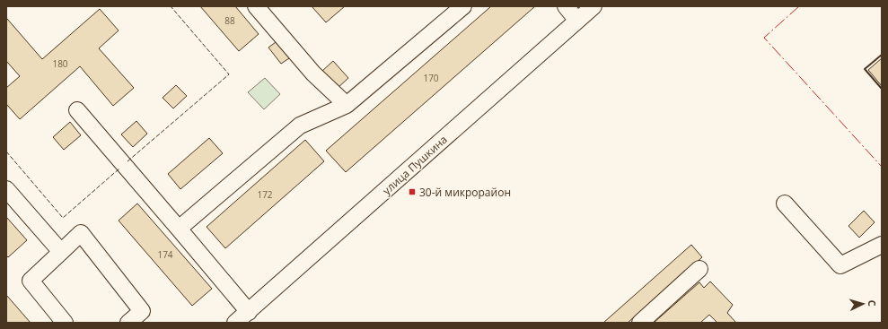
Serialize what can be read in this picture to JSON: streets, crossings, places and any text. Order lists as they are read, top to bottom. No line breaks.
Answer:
{"streets":{"street":["улица Пушкина"]},"places":{"transit":["30-й микрорайон"]},"house_numbers":["88","180","170","172","174"],"north":"right"}
